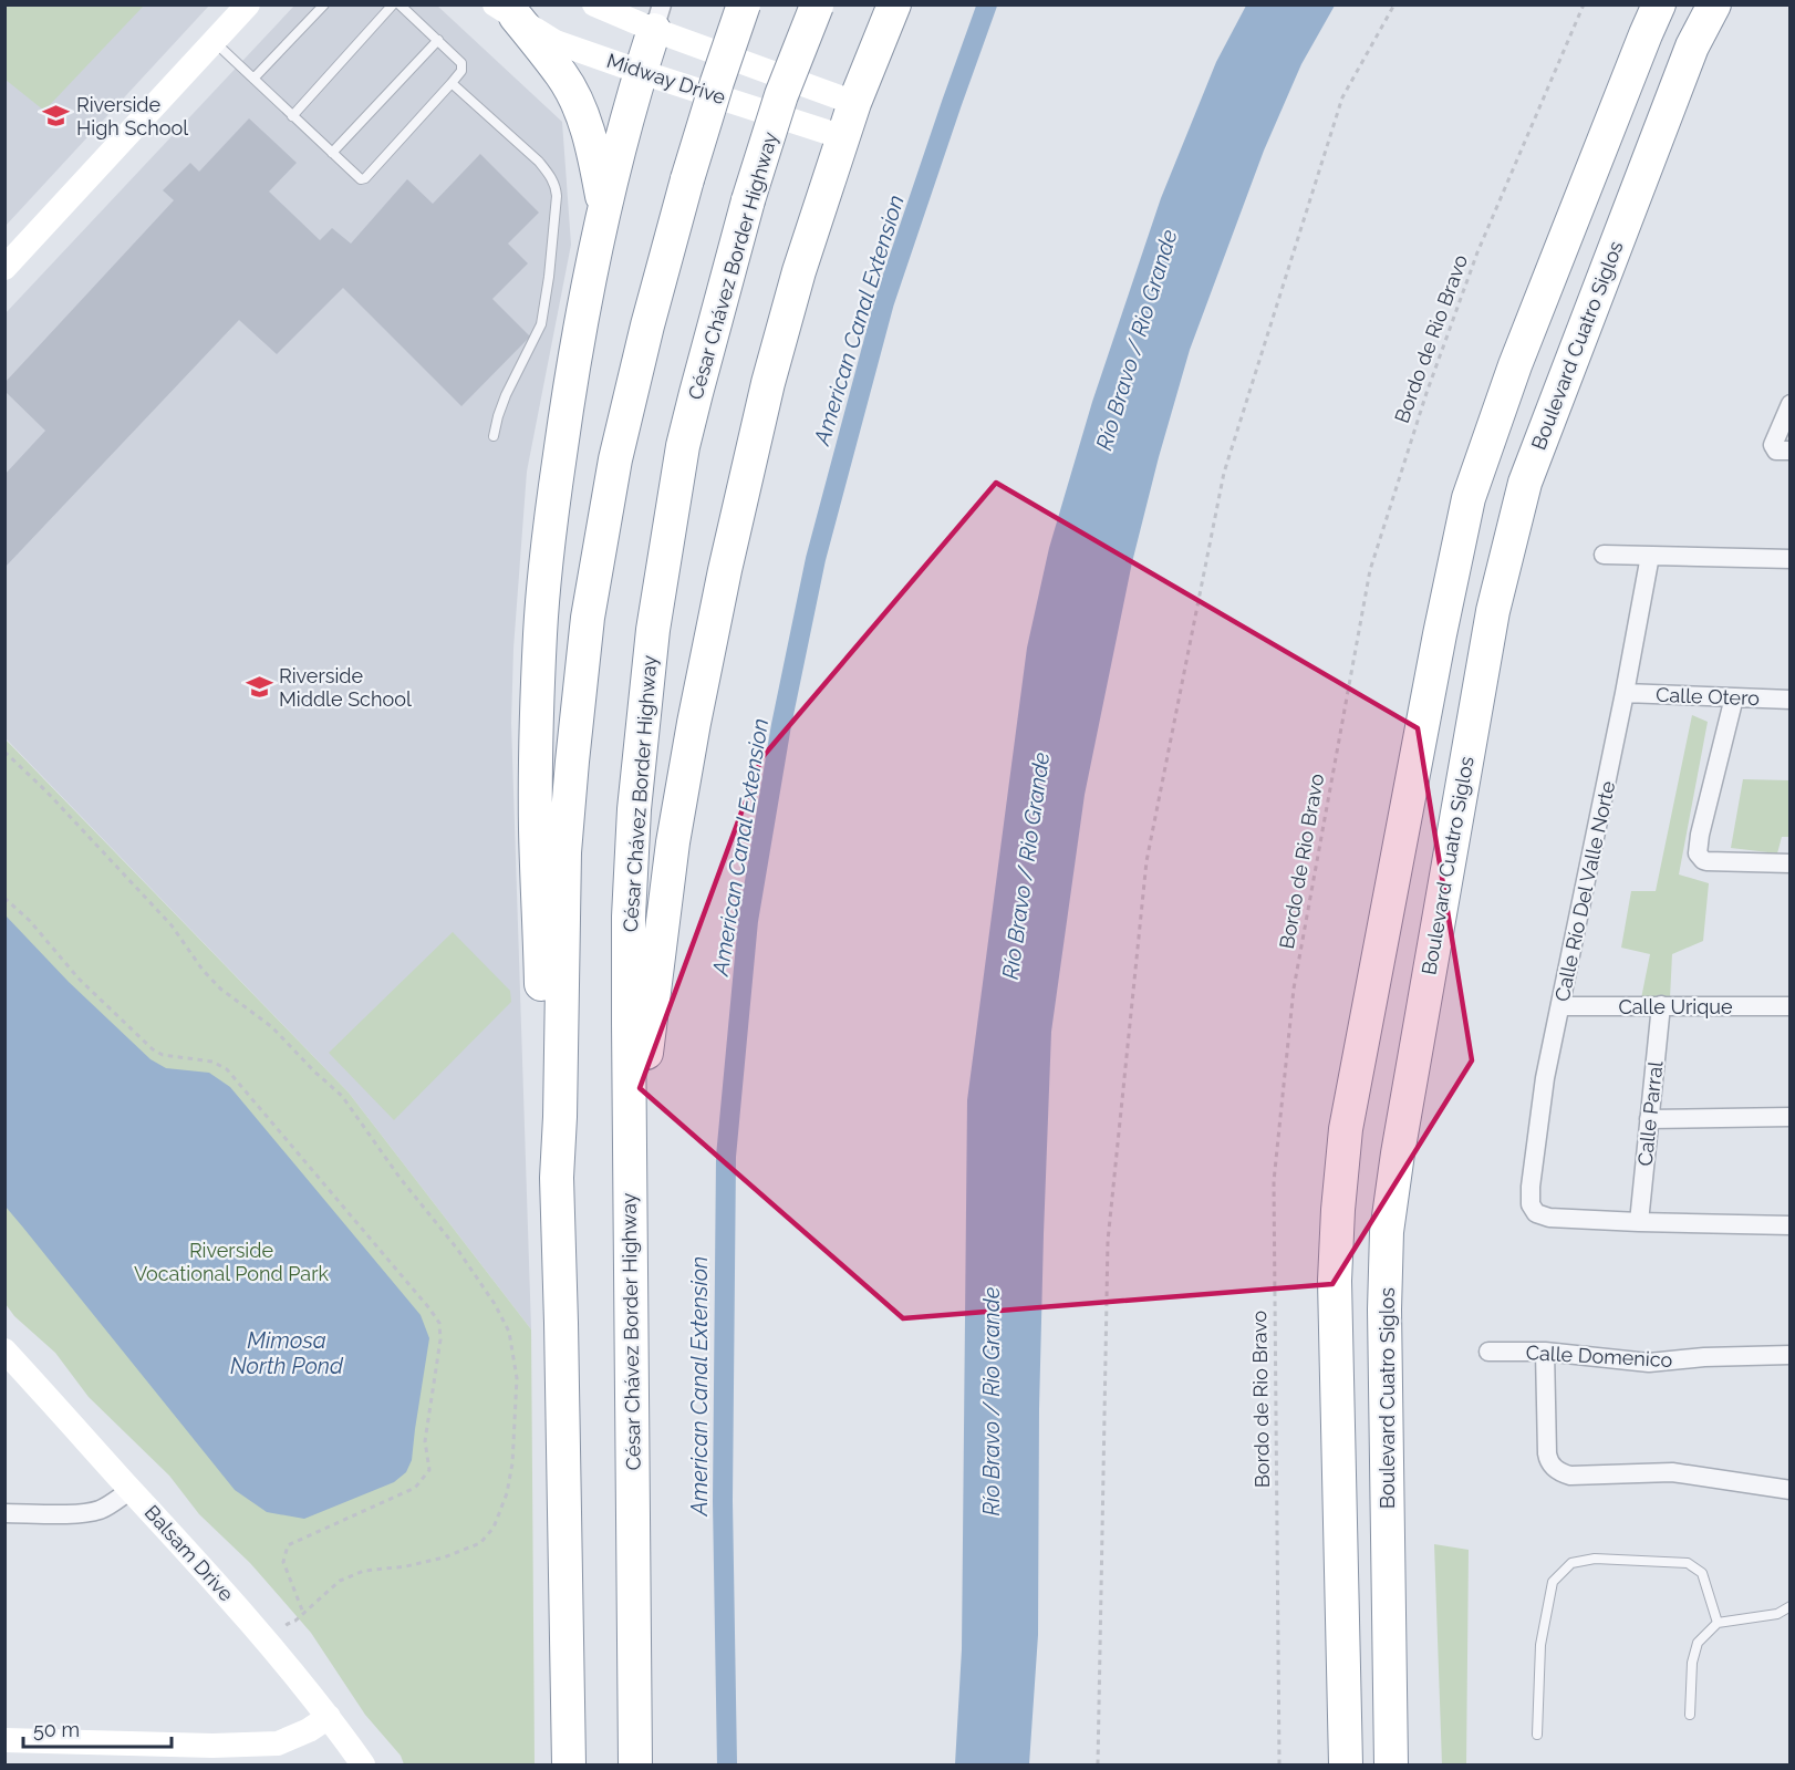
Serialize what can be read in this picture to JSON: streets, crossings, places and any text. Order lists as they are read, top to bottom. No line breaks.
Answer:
{"streets":{"highway":["César Chávez Border Highway","Boulevard Cuatro Siglos"],"street":["Midway Drive","Calle Otero","Calle Río Del Valle Norte","Calle Urique","Calle Parral","Calle Domenico","Balsam Drive"],"path":["Bordo de Rio Bravo"]},"crossings":[["Calle Otero","Calle Río Del Valle Norte"],["Calle Río Del Valle Norte","Calle Urique"],["Calle Río Del Valle Norte","Calle Parral"],["Calle Urique","Calle Parral"]],"water":["American Canal Extension","Río Bravo / Rio Grande","Mimosa North Pond"],"parks":["Riverside Vocational Pond Park"],"places":{"school or university":["Riverside High School","Riverside Middle School"]},"scale_bar":"50 m"}
